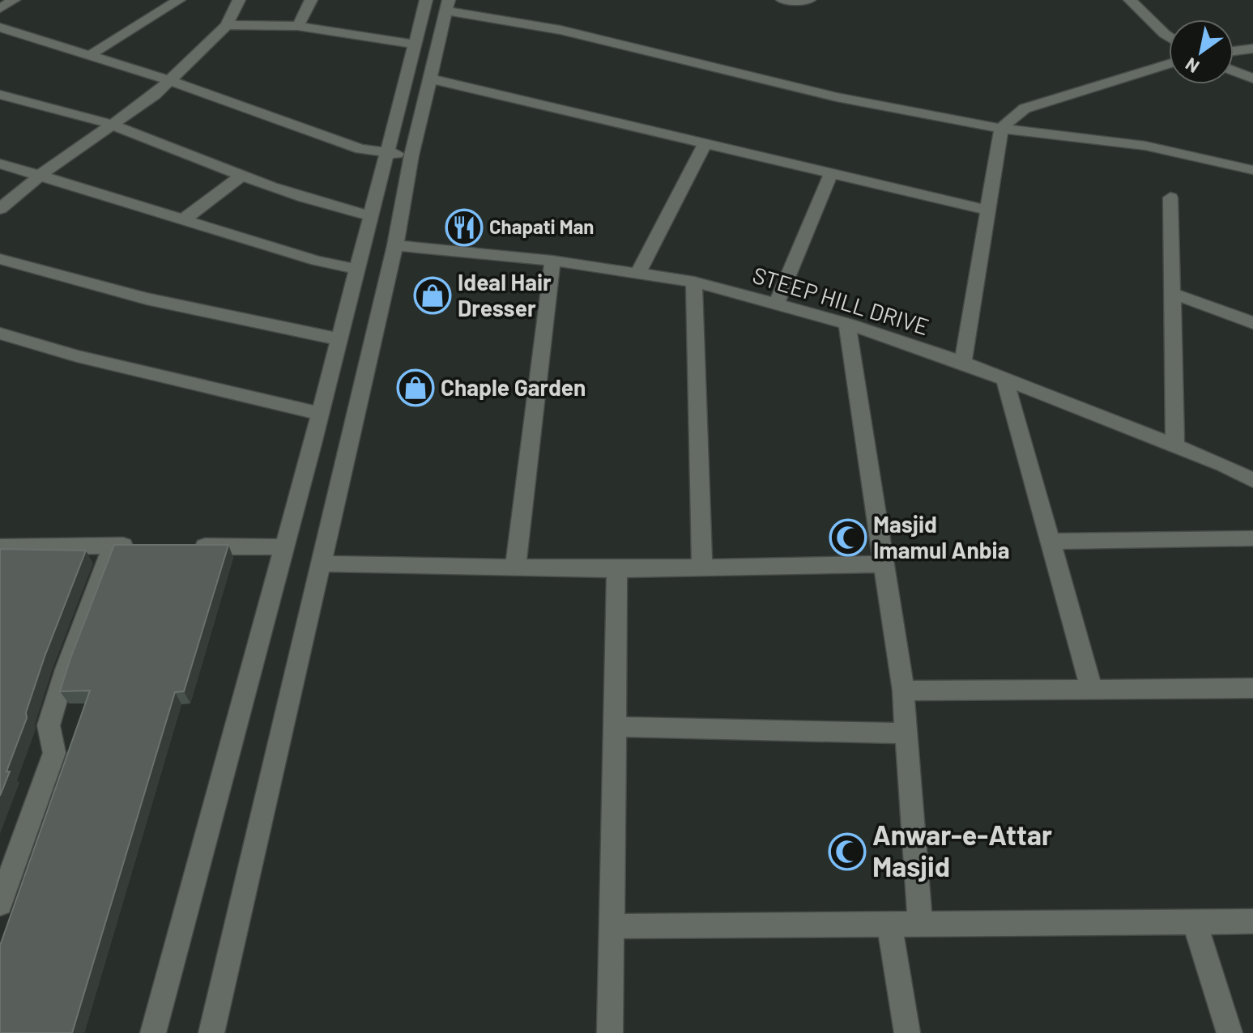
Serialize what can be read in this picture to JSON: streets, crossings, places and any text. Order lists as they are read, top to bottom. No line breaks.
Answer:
{"streets":{"street":["STEEP HILL DRIVE"]},"places":{"restaurant":["Chapati Man"],"shop":["Ideal Hair Dresser","Chaple Garden"],"mosque":["Masjid Imamul Anbia","Anwar-e-Attar Masjid"]},"north":"bottom left"}
